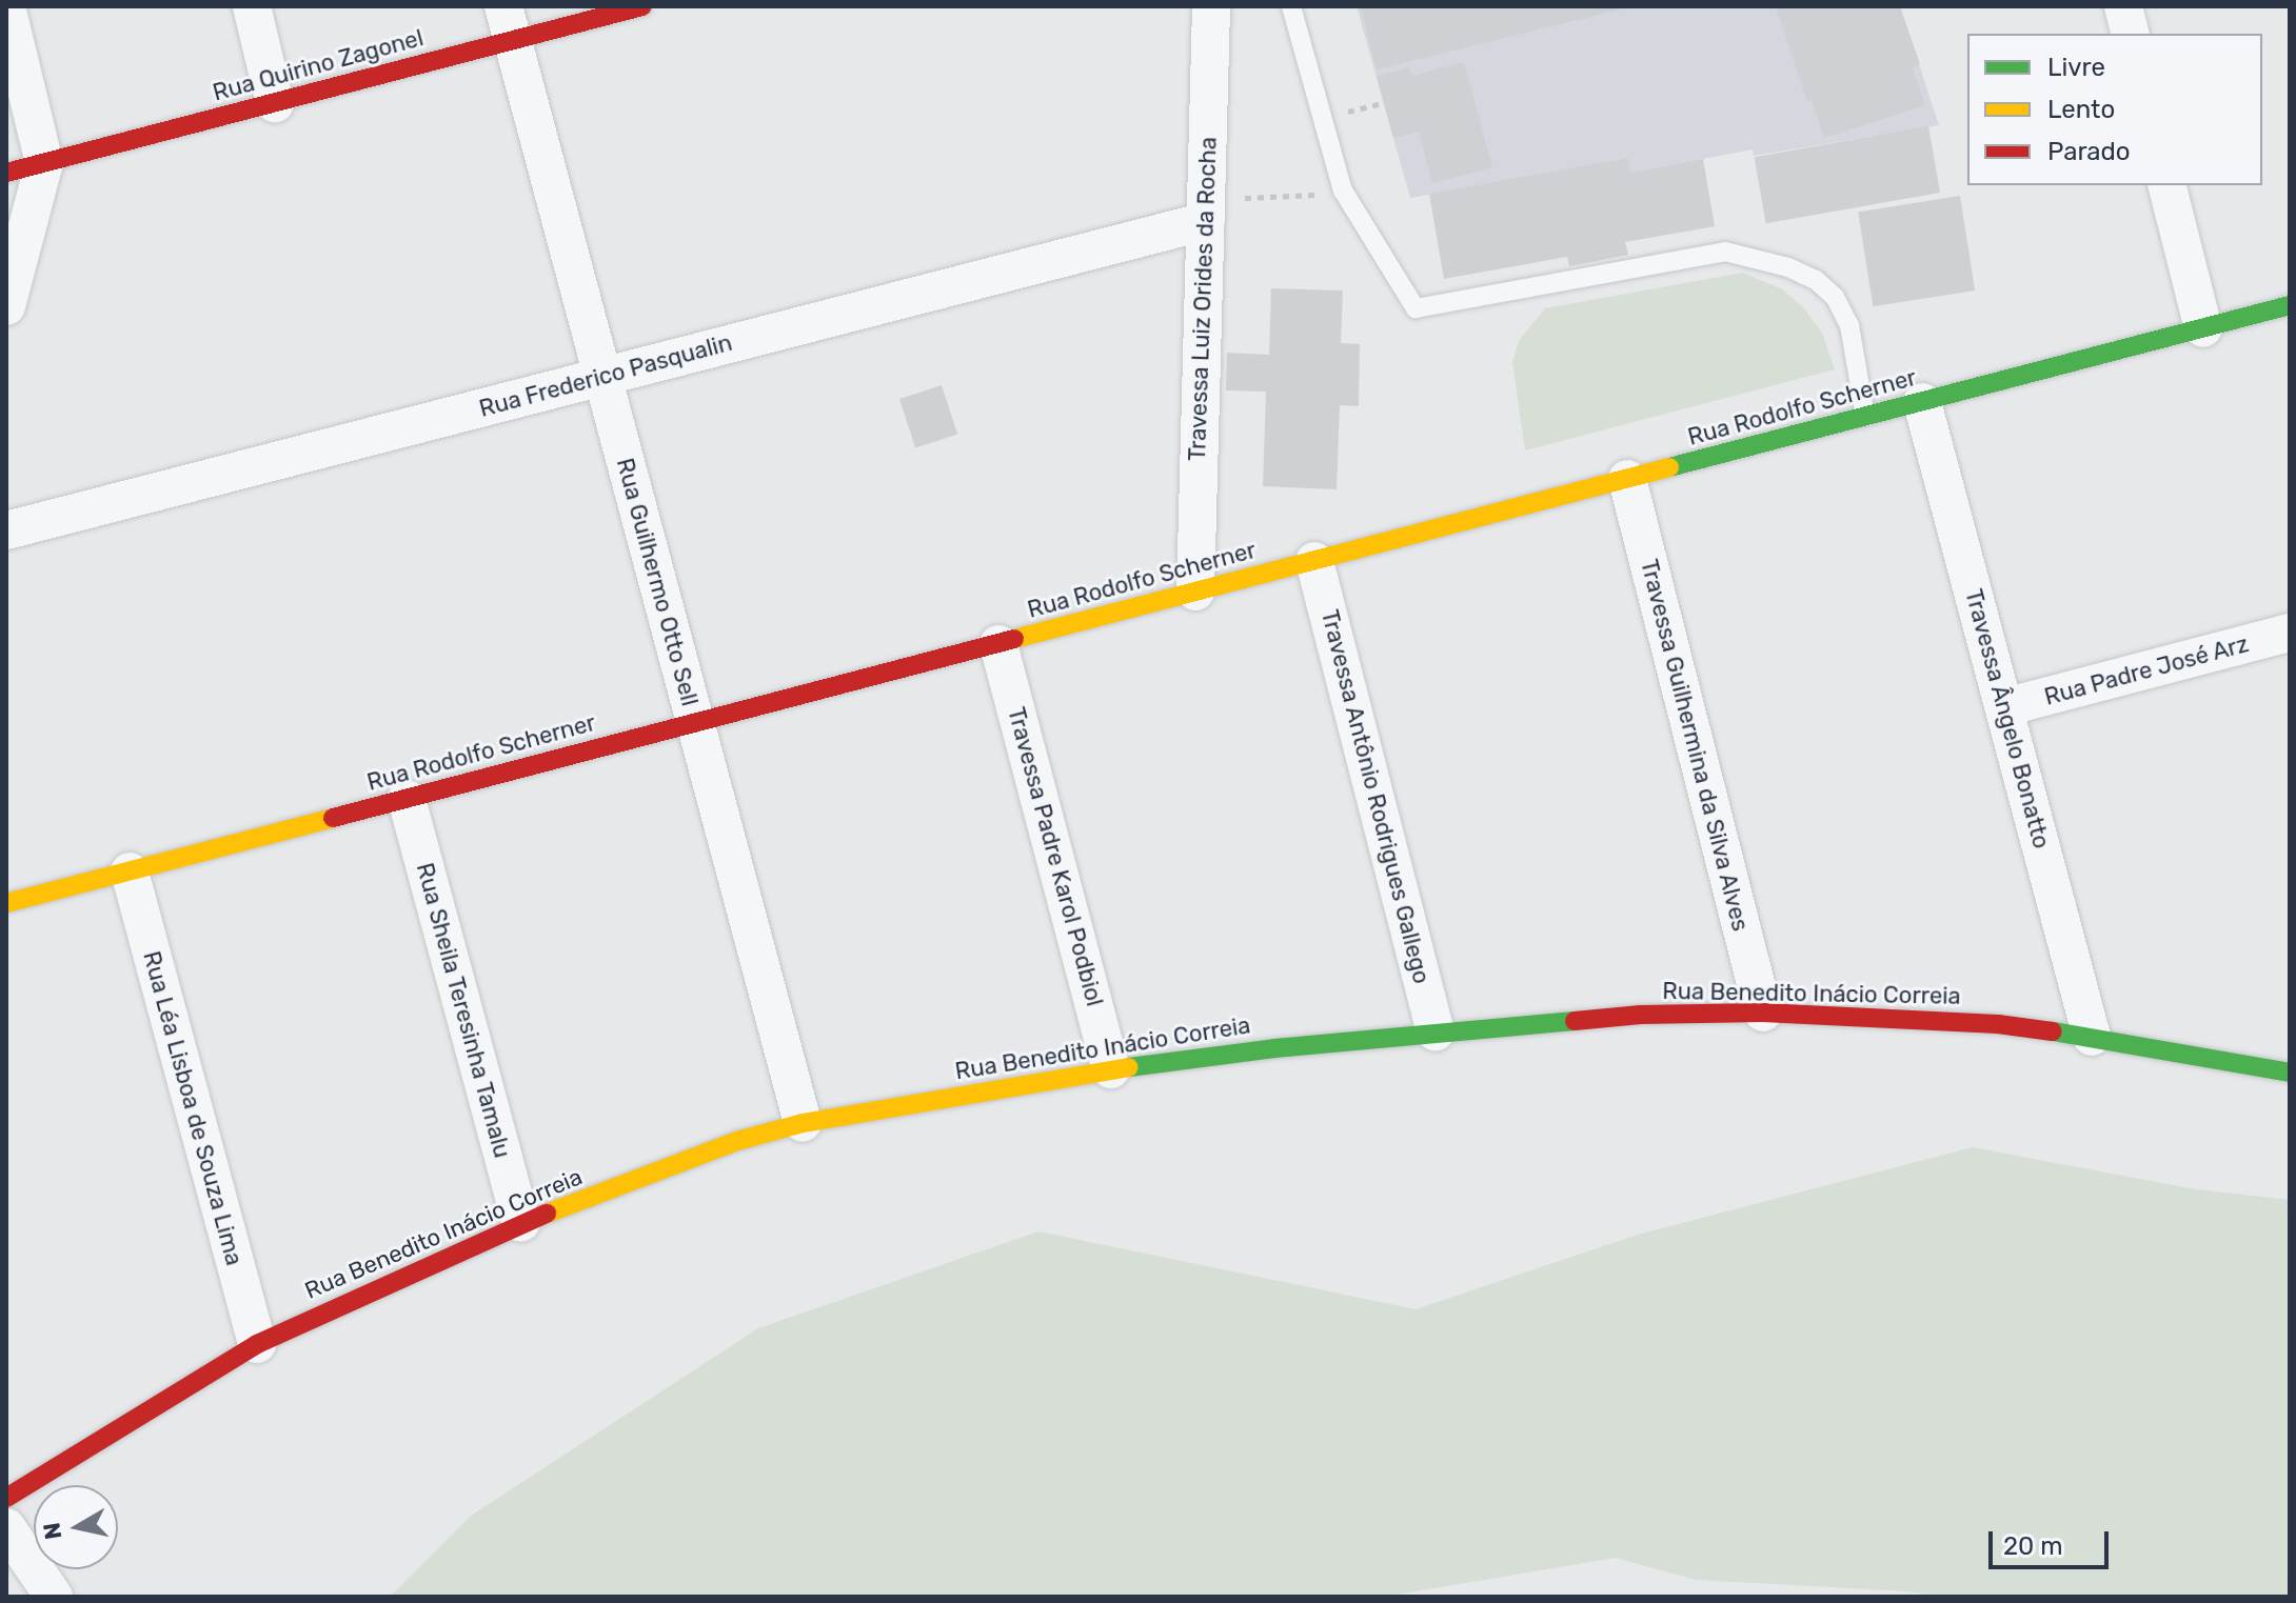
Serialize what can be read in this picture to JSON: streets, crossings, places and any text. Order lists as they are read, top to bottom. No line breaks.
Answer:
{"streets":{"street":["Rua Quirino Zagonel","Travessa Luiz Orides da Rocha","Rua Frederico Pasqualin","Rua Rodolfo Scherner","Rua Guilhermo Otto Sell","Rua Padre José Arz","Travessa Ângelo Bonatto","Travessa Guilhermina da Silva Alves","Travessa Antônio Rodrigues Gallego","Travessa Padre Karol Podbiol","Rua Benedito Inácio Correia","Rua Sheila Teresinha Tamalu","Rua Léa Lisboa de Souza Lima"]},"crossings":[["Rua Quirino Zagonel","Rua Guilhermo Otto Sell"],["Travessa Luiz Orides da Rocha","Rua Frederico Pasqualin"],["Travessa Luiz Orides da Rocha","Rua Rodolfo Scherner"],["Rua Frederico Pasqualin","Rua Guilhermo Otto Sell"],["Rua Rodolfo Scherner","Rua Guilhermo Otto Sell"],["Rua Rodolfo Scherner","Travessa Ângelo Bonatto"],["Rua Rodolfo Scherner","Travessa Guilhermina da Silva Alves"],["Rua Rodolfo Scherner","Travessa Antônio Rodrigues Gallego"],["Rua Rodolfo Scherner","Travessa Padre Karol Podbiol"],["Rua Rodolfo Scherner","Rua Sheila Teresinha Tamalu"],["Rua Rodolfo Scherner","Rua Léa Lisboa de Souza Lima"],["Rua Guilhermo Otto Sell","Rua Benedito Inácio Correia"],["Rua Padre José Arz","Travessa Ângelo Bonatto"],["Travessa Ângelo Bonatto","Rua Benedito Inácio Correia"],["Travessa Guilhermina da Silva Alves","Rua Benedito Inácio Correia"],["Travessa Antônio Rodrigues Gallego","Rua Benedito Inácio Correia"],["Travessa Padre Karol Podbiol","Rua Benedito Inácio Correia"],["Rua Benedito Inácio Correia","Rua Sheila Teresinha Tamalu"],["Rua Benedito Inácio Correia","Rua Léa Lisboa de Souza Lima"]],"legend":["Livre","Lento","Parado"],"scale_bar":"20 m","north":"left"}
